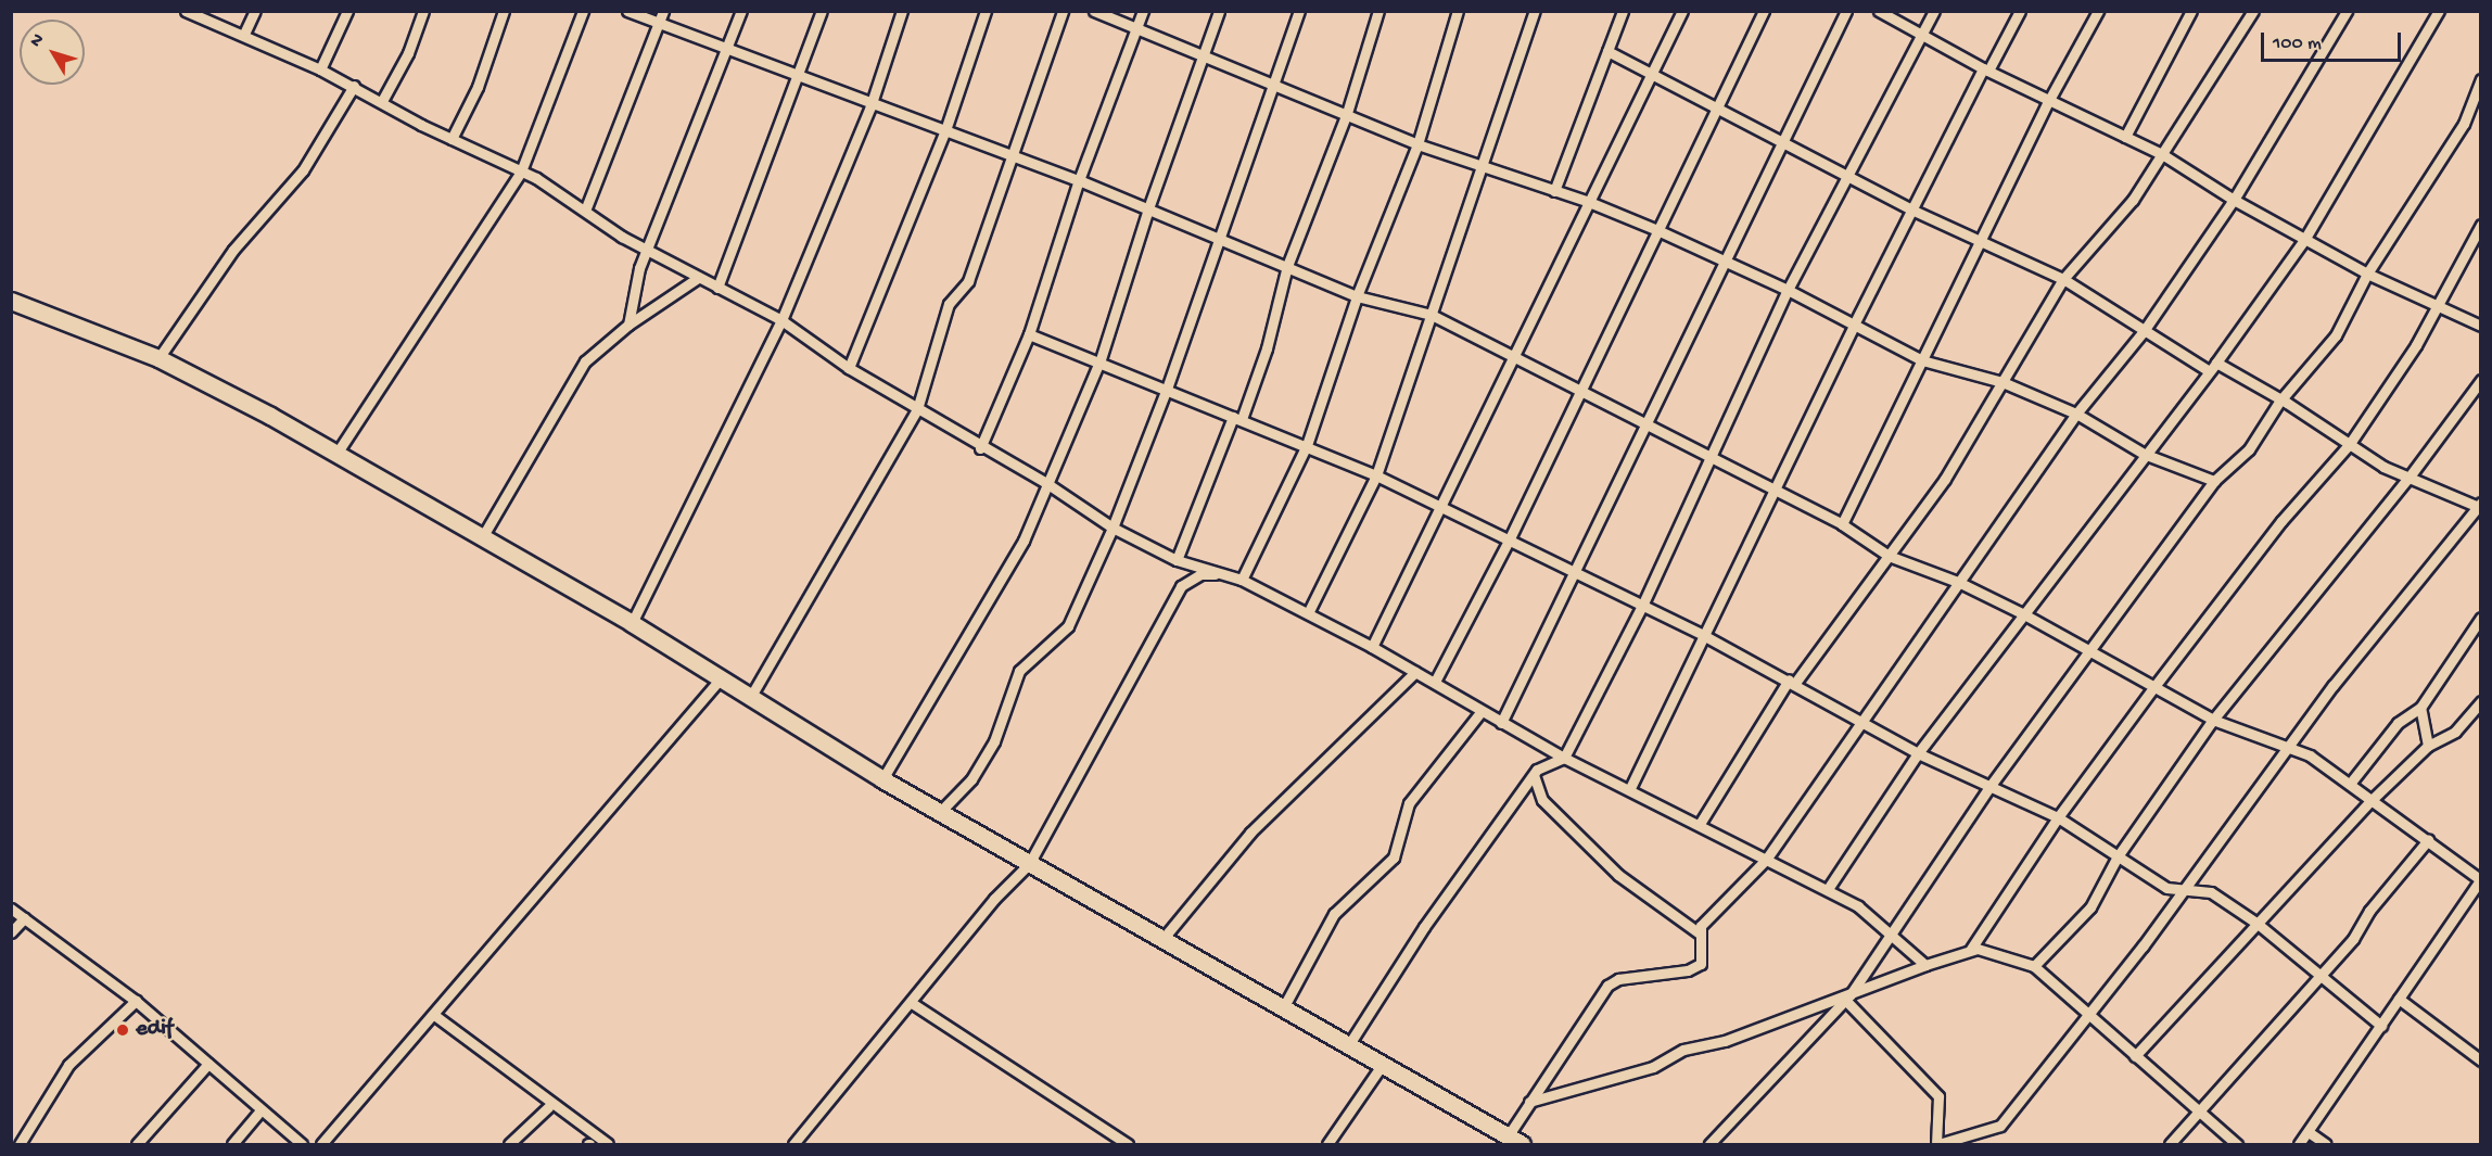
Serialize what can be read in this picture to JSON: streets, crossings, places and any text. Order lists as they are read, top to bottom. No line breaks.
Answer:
{"places":["edif"],"scale_bar":"100 m","north":"top left"}
